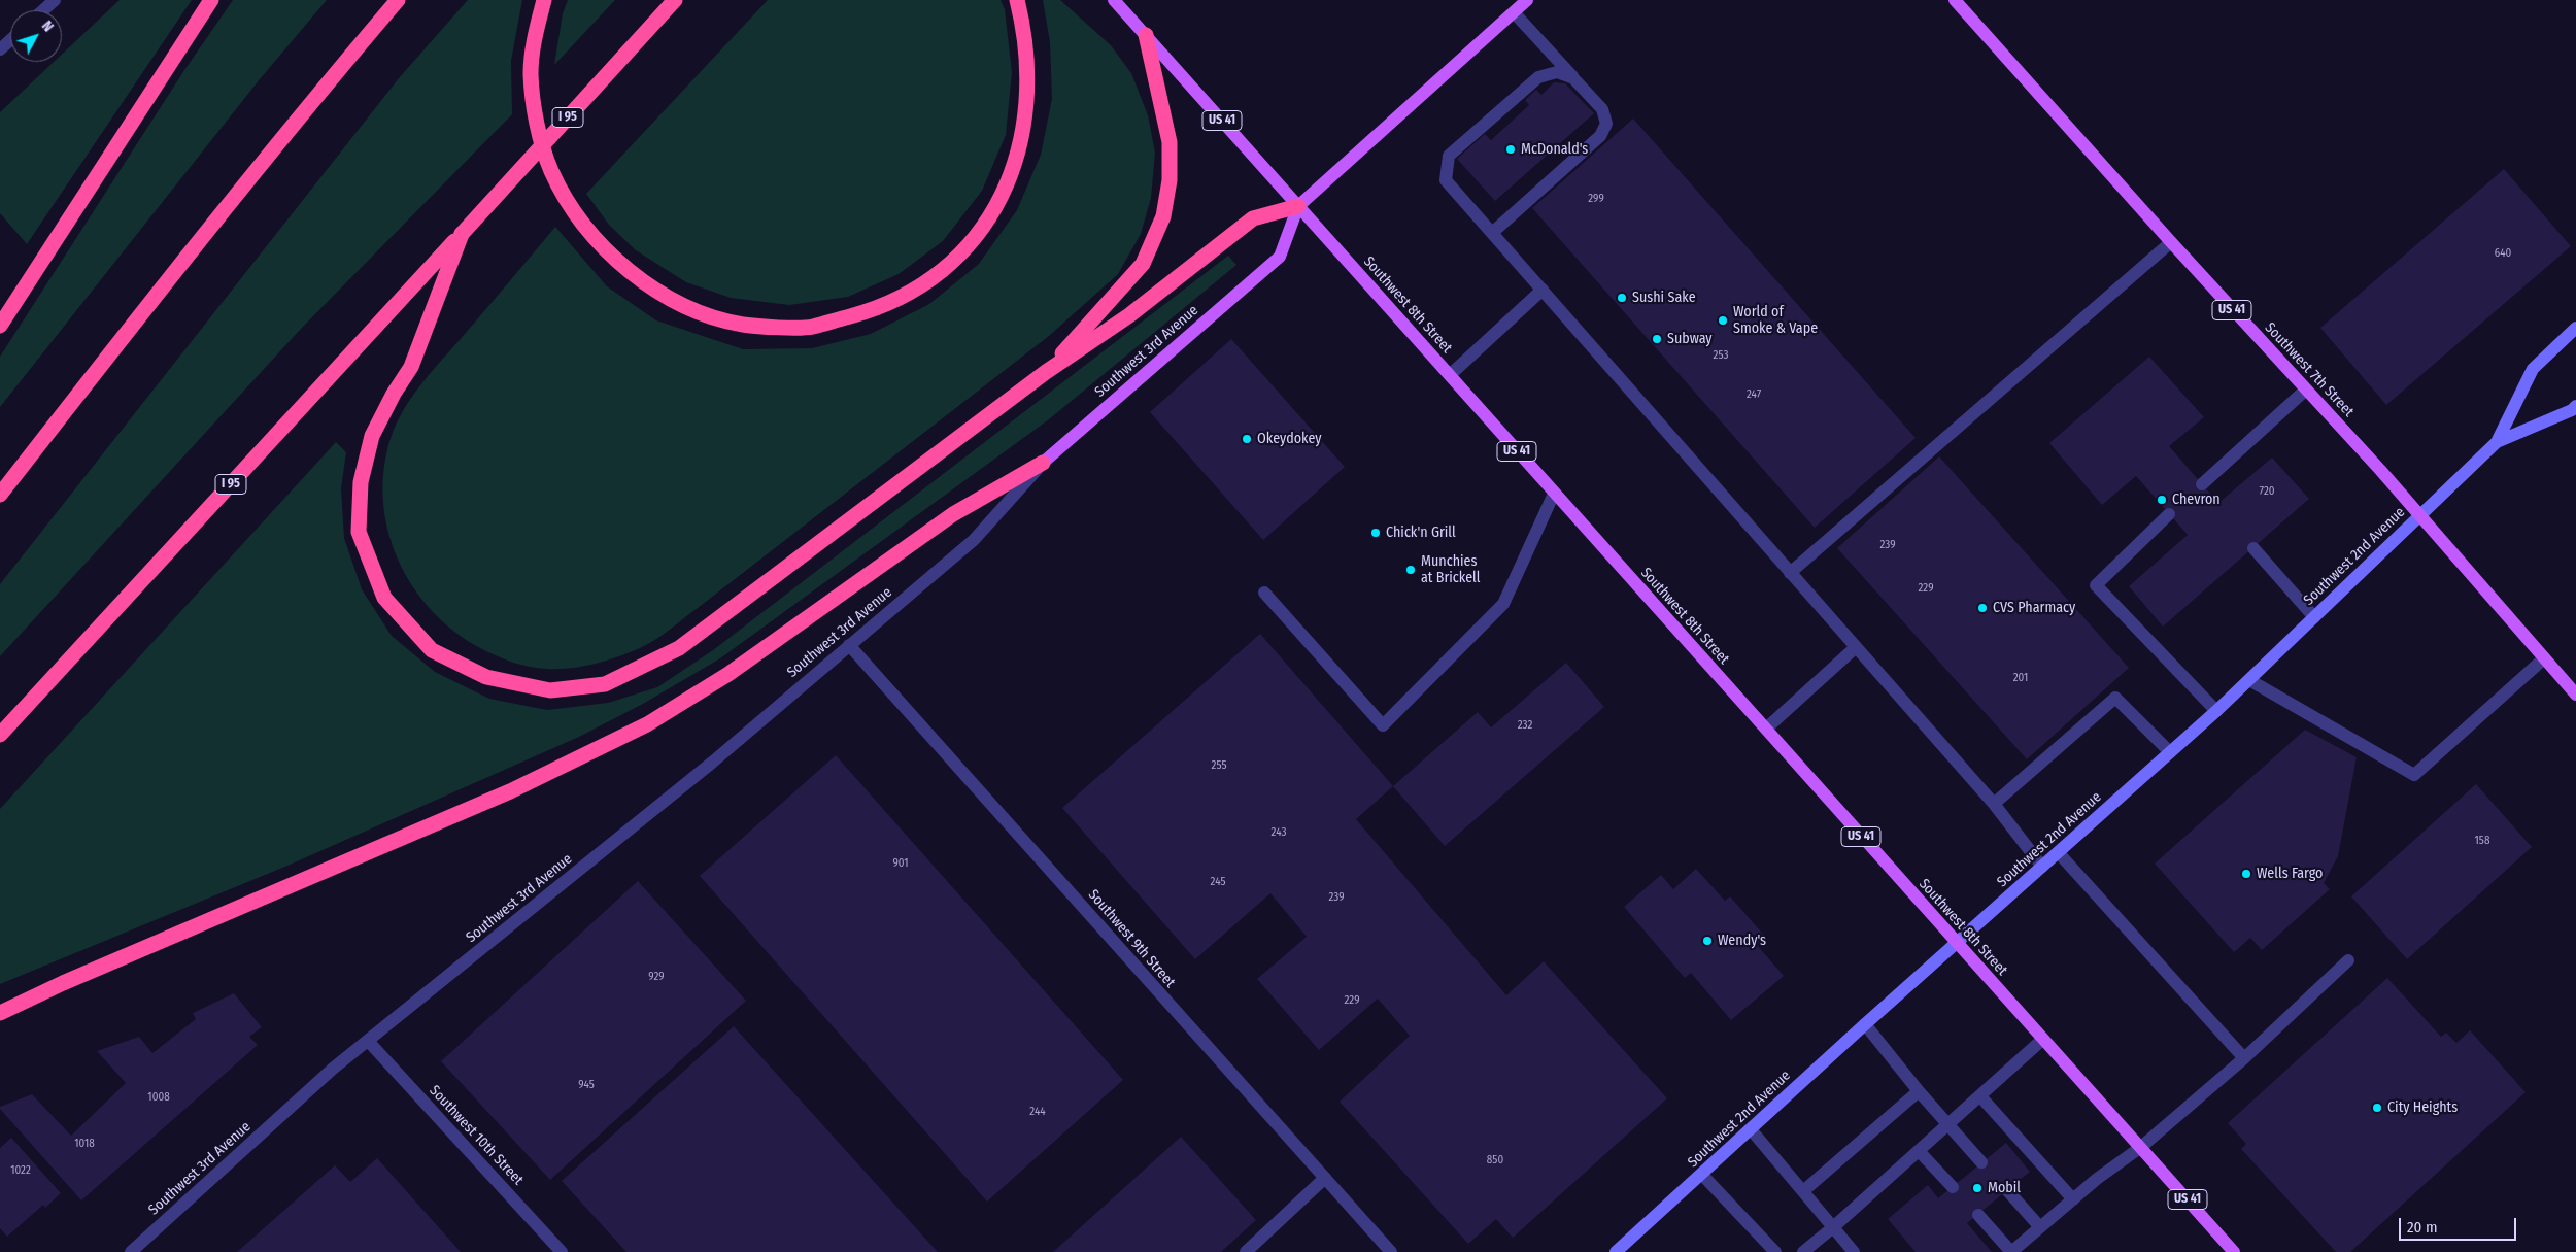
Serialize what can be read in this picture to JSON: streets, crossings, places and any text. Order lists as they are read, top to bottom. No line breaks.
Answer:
{"streets":{"highway":["I 95"],"main road":["US 41","Southwest 8th Street","Southwest 3rd Avenue","Southwest 7th Street"],"street":["Southwest 2nd Avenue","Southwest 9th Street","Southwest 10th Street"]},"crossings":[["Southwest 8th Street","Southwest 3rd Avenue"],["Southwest 8th Street","Southwest 2nd Avenue"],["Southwest 3rd Avenue","Southwest 9th Street"],["Southwest 3rd Avenue","Southwest 10th Street"],["Southwest 7th Street","Southwest 2nd Avenue"]],"places":["McDonald's","Sushi Sake","World of Smoke & Vape","Subway","Okeydokey","Chevron","Chick'n Grill","Munchies at Brickell","CVS Pharmacy","Wells Fargo","Wendy's","City Heights","Mobil"],"house_numbers":["299","640","253","247","720","239","229","201","232","255","243","158","901","245","239","929","229","945","1008","244","1018","850","1022"],"scale_bar":"20 m","north":"top right"}
